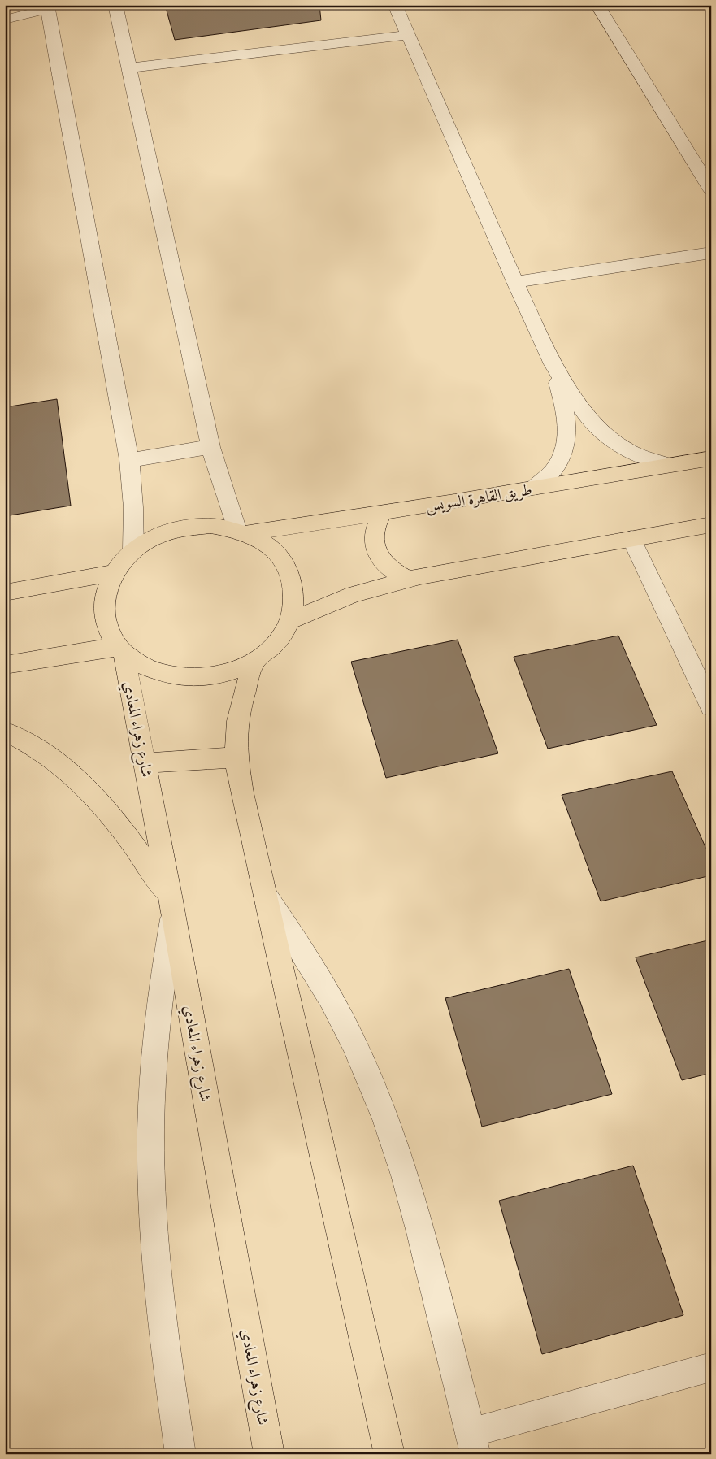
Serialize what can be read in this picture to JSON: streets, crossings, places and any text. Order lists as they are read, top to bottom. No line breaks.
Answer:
{"streets":{"main road":["طريق القاهرة السويس","شارع زهراء المعادي"]}}
